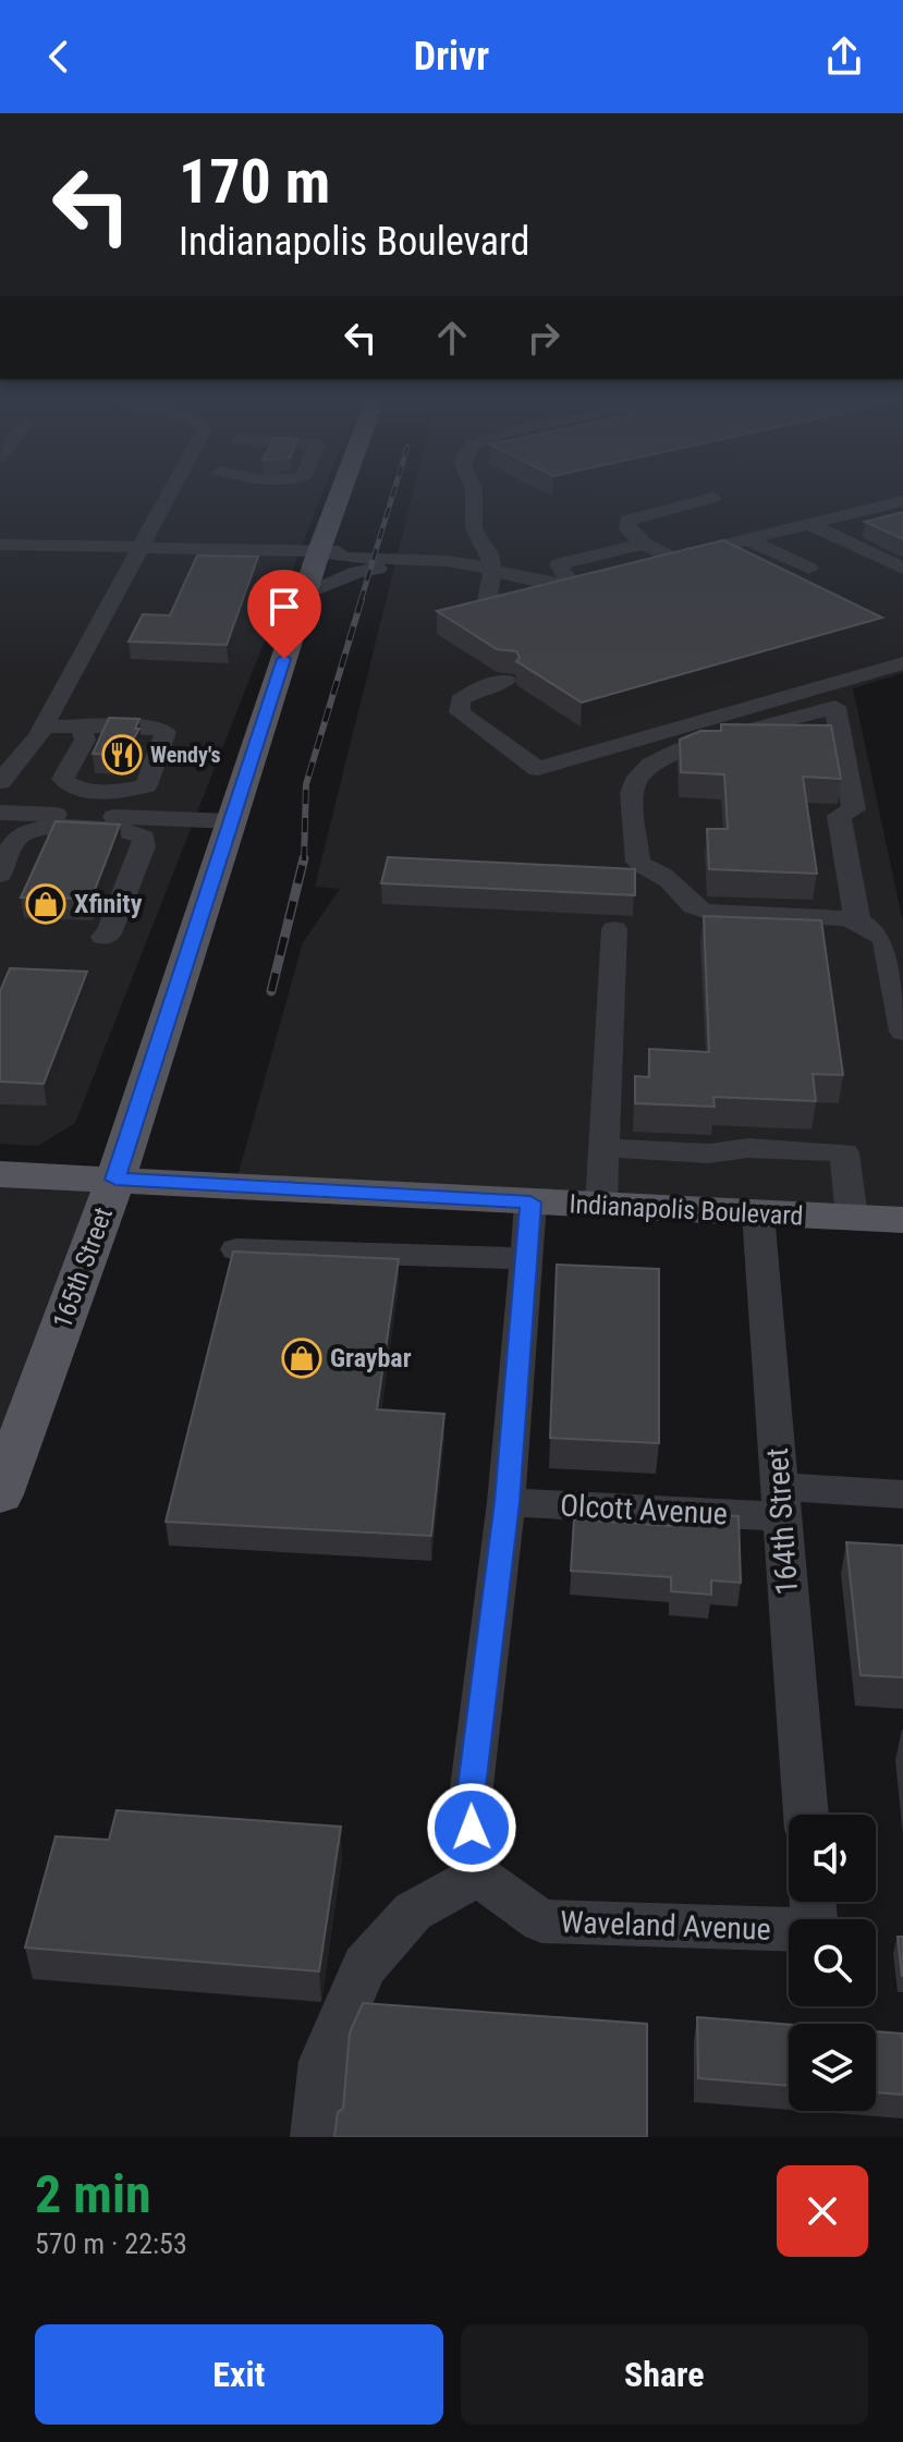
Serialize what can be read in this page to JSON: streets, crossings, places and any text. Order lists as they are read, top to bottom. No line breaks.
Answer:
{"streets":{"main road":["Indianapolis Boulevard","165th Street"],"street":["Olcott Avenue","164th Street","Waveland Avenue"]},"crossings":[["Indianapolis Boulevard","165th Street"],["Indianapolis Boulevard","164th Street"],["Olcott Avenue","164th Street"]],"places":{"restaurant":["Wendy's"],"shop":["Xfinity","Graybar"]},"page":{"header":"Drivr","turn":["170 m","Indianapolis Boulevard"],"heading":["2 min","570 m · 22:53"],"buttons":["Exit","Share"]}}
